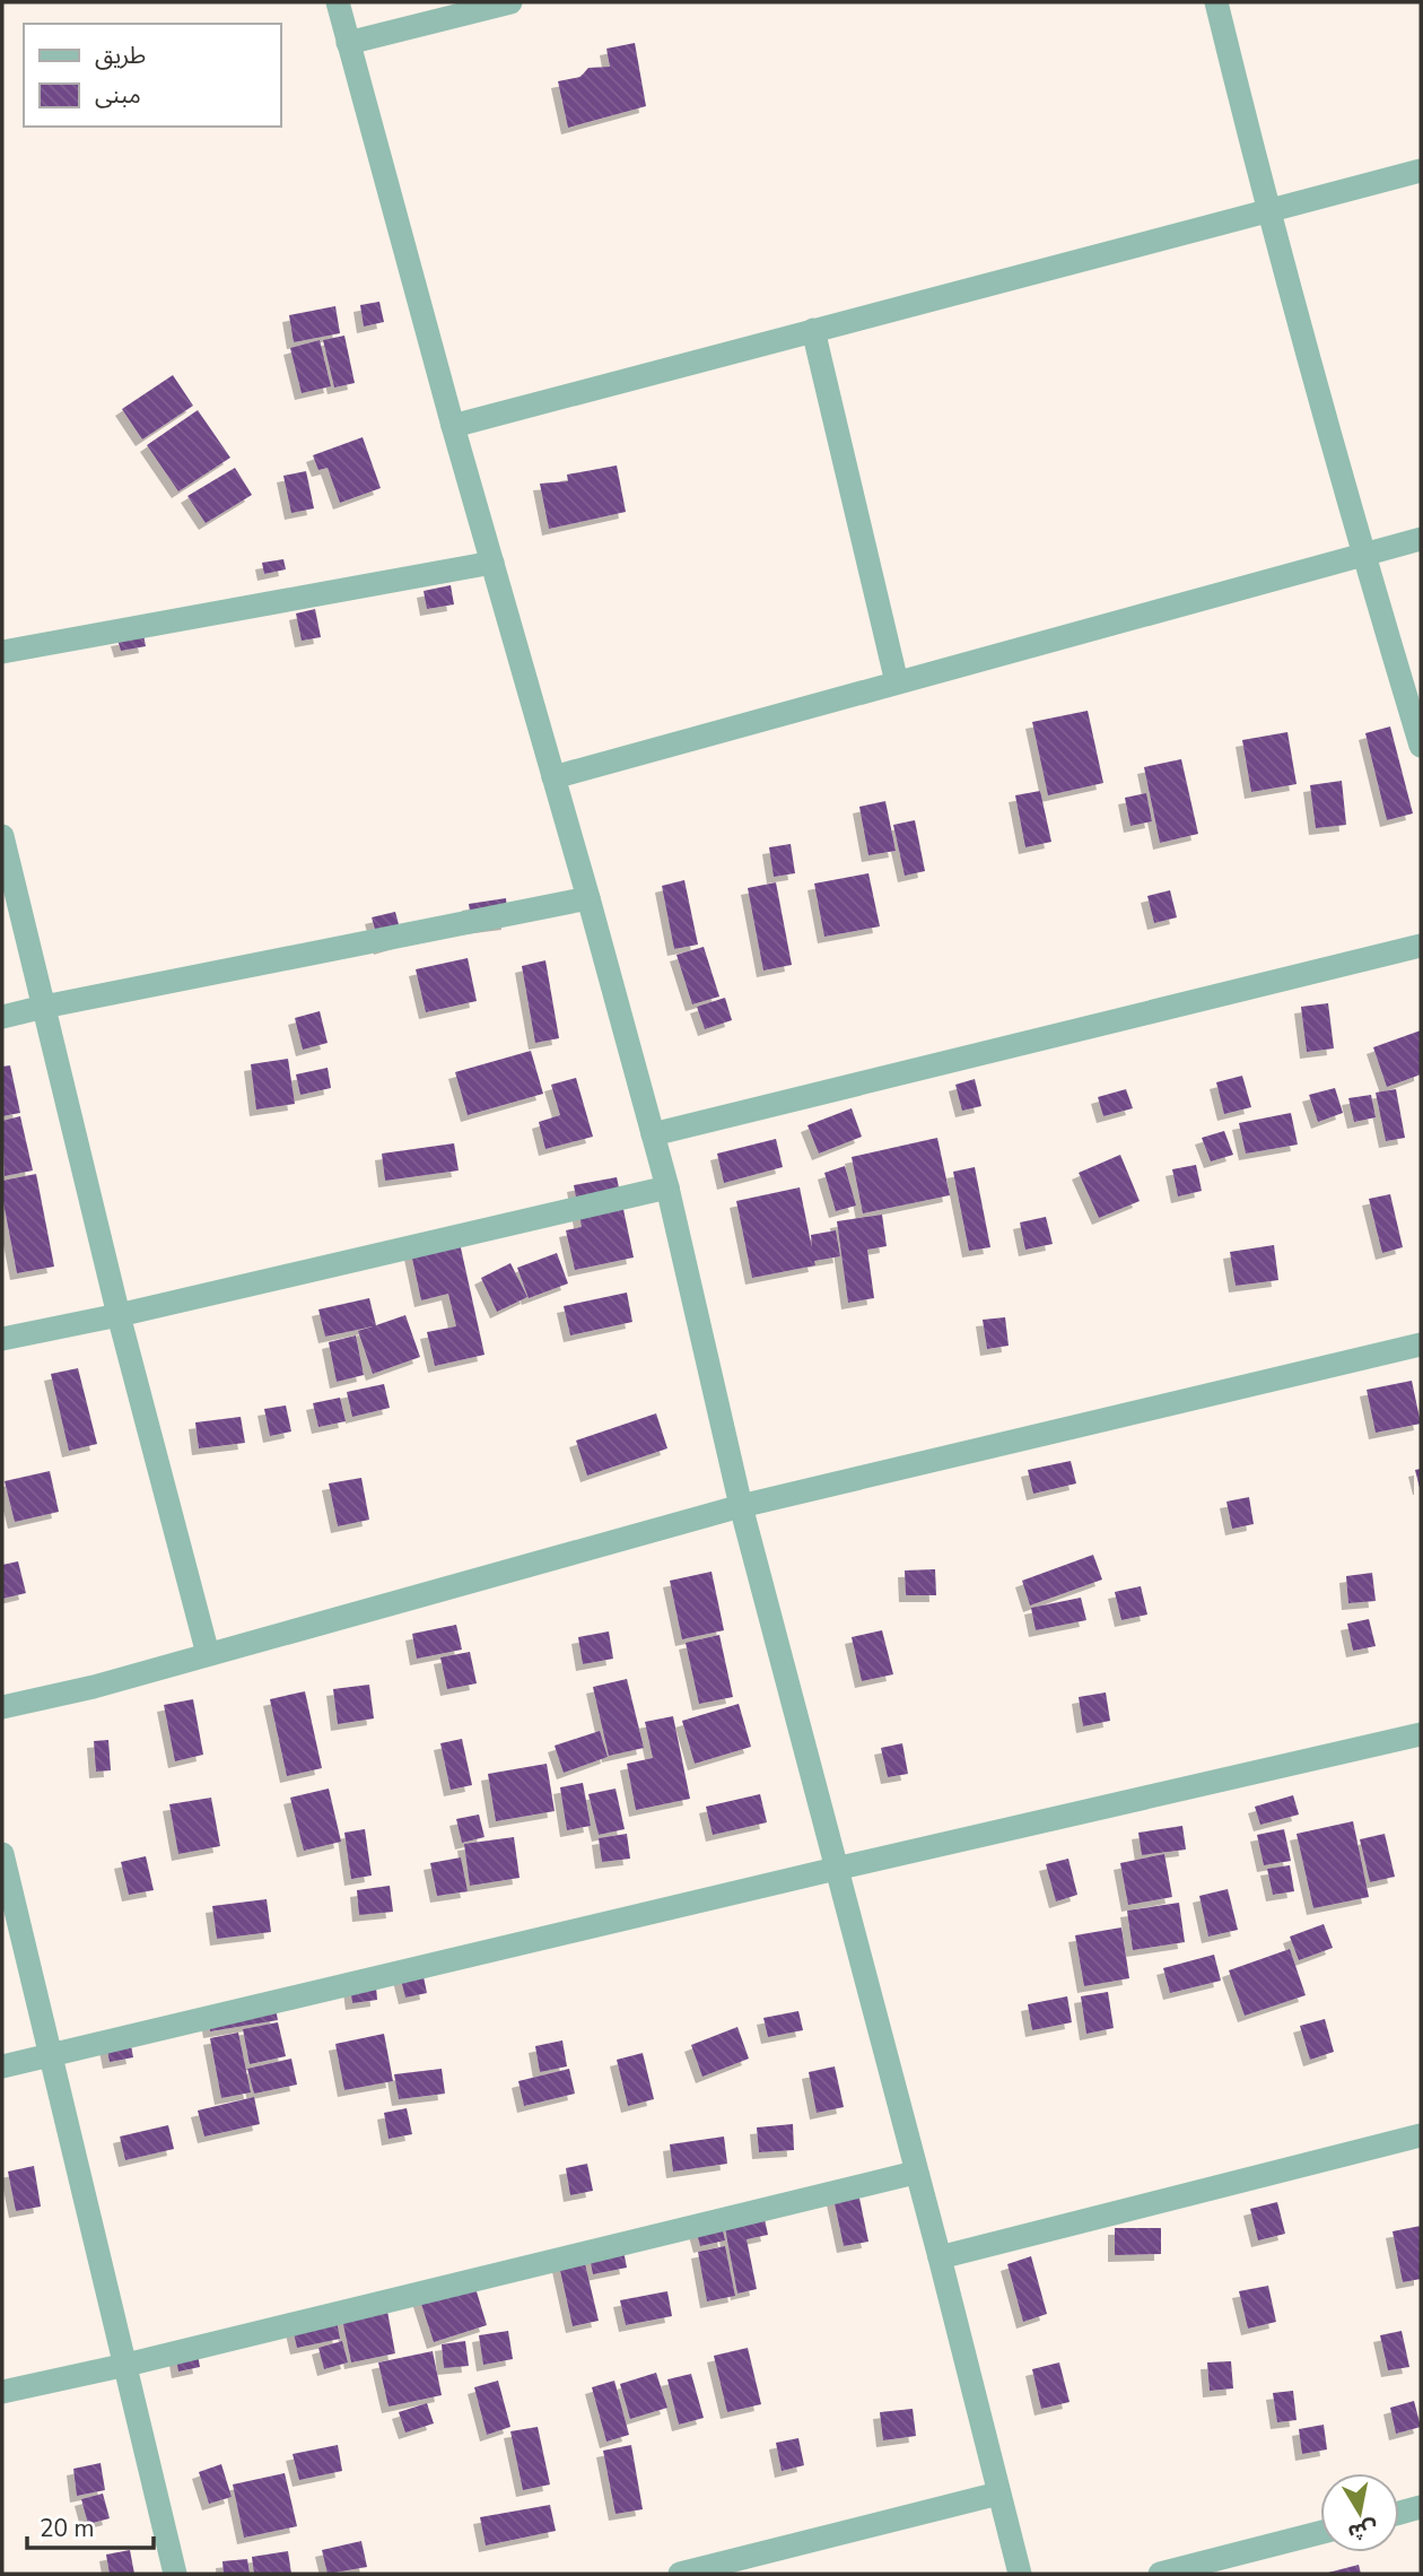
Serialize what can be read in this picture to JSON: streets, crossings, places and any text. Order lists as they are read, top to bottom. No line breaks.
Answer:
{"legend":["طريق","مبنى"],"scale_bar":"20 m","north":"bottom"}
